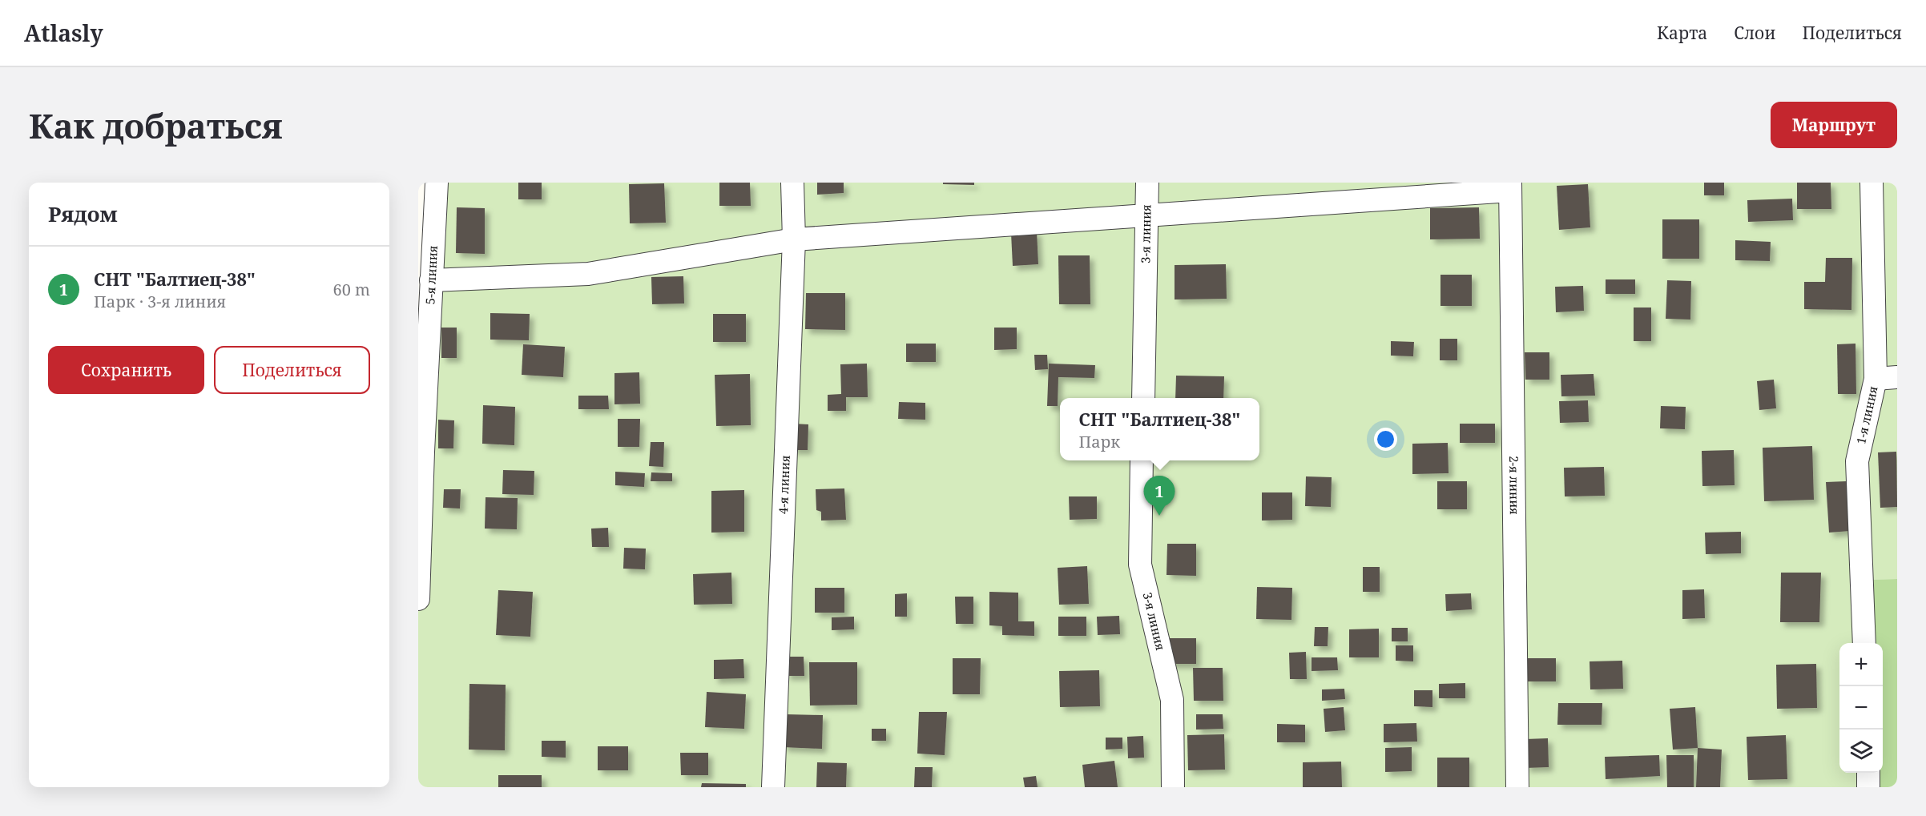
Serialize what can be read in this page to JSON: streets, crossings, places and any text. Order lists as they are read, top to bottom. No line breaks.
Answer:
{"streets":{"street":["3-я линия","5-я линия","1-я линия","4-я линия","2-я линия"]},"page":{"header":"Atlasly","nav":["Карта","Слои","Поделиться"],"buttons":["Маршрут",["Сохранить","Поделиться"]],"title":"Как добраться","heading":"Рядом","list":[{"mark":"1","name":"СНТ \"Балтиец-38\"","note":"Парк · 3-я линия","value":"60 m"}],"popup":["СНТ \"Балтиец-38\"","Парк"],"pins":"1","map_buttons":["+","−"]}}
